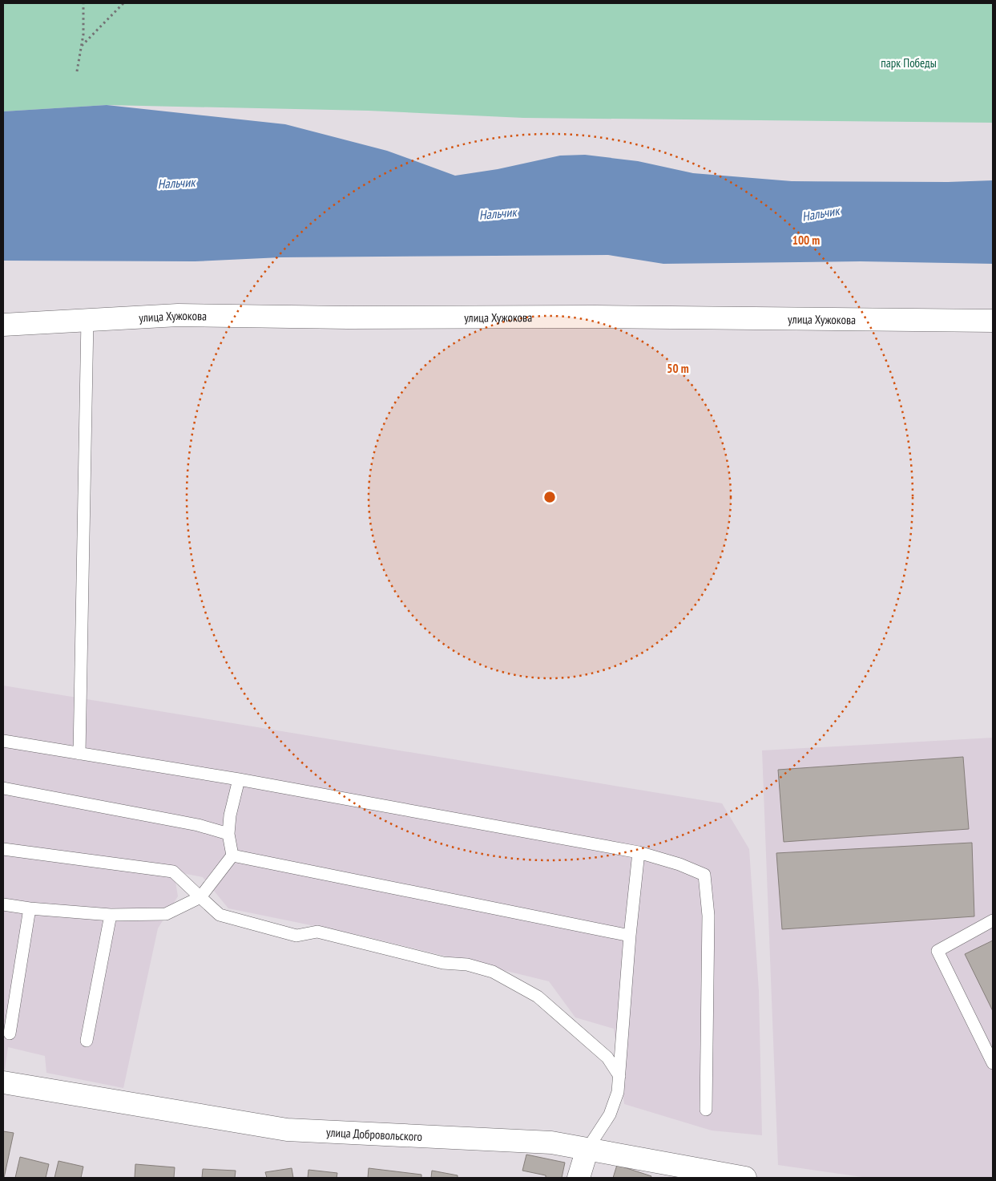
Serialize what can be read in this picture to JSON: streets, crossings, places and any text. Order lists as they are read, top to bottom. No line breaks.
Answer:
{"streets":{"street":["улица Хужокова","улица Добровольского"]},"water":["Нальчик"],"parks":["парк Победы"],"rings":["100 m","50 m"]}
